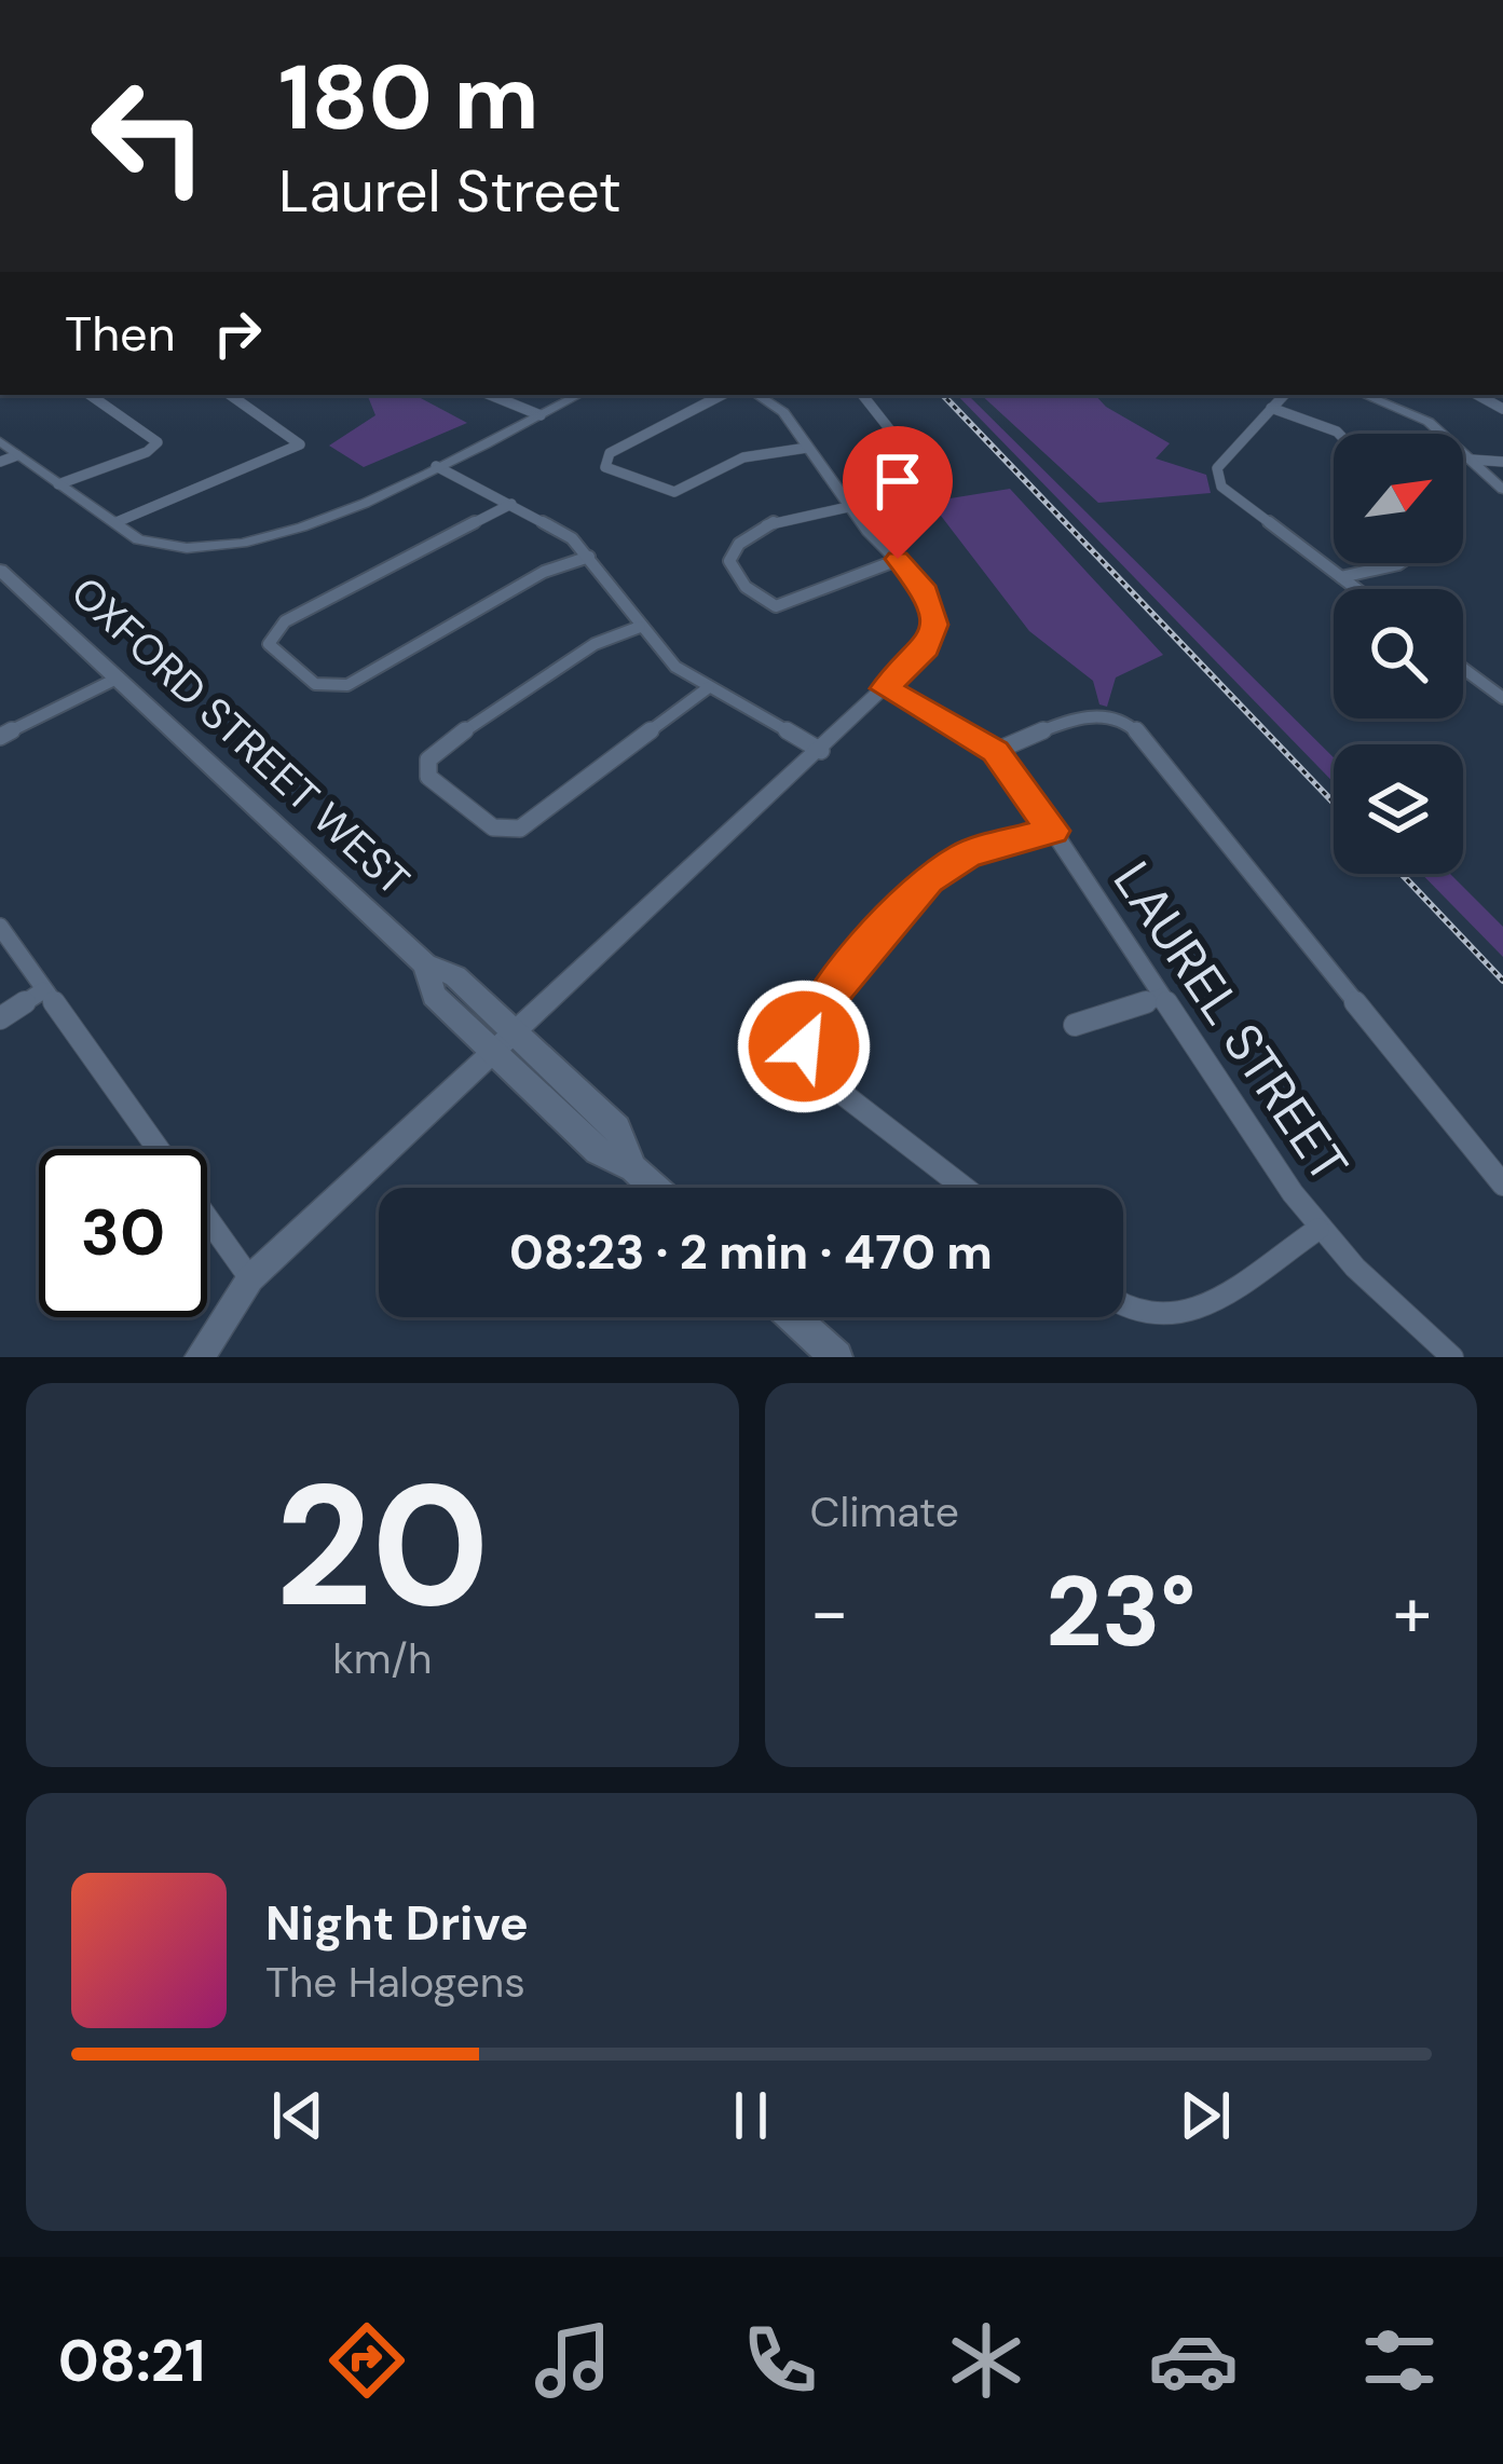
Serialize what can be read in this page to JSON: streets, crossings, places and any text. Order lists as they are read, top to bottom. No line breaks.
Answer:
{"streets":{"main road":["OXFORD STREET WEST"],"street":["LAUREL STREET"]},"north":"top right","page":{"turn":["180 m","Laurel Street"],"then":"Then","limit":"30","trip":"08:23 · 2 min · 470 m","tile":[["20","km/h"],"Climate"],"heat":["−","23°","+"],"song":["Night Drive","The Halogens"],"tabs":"08:21"}}
